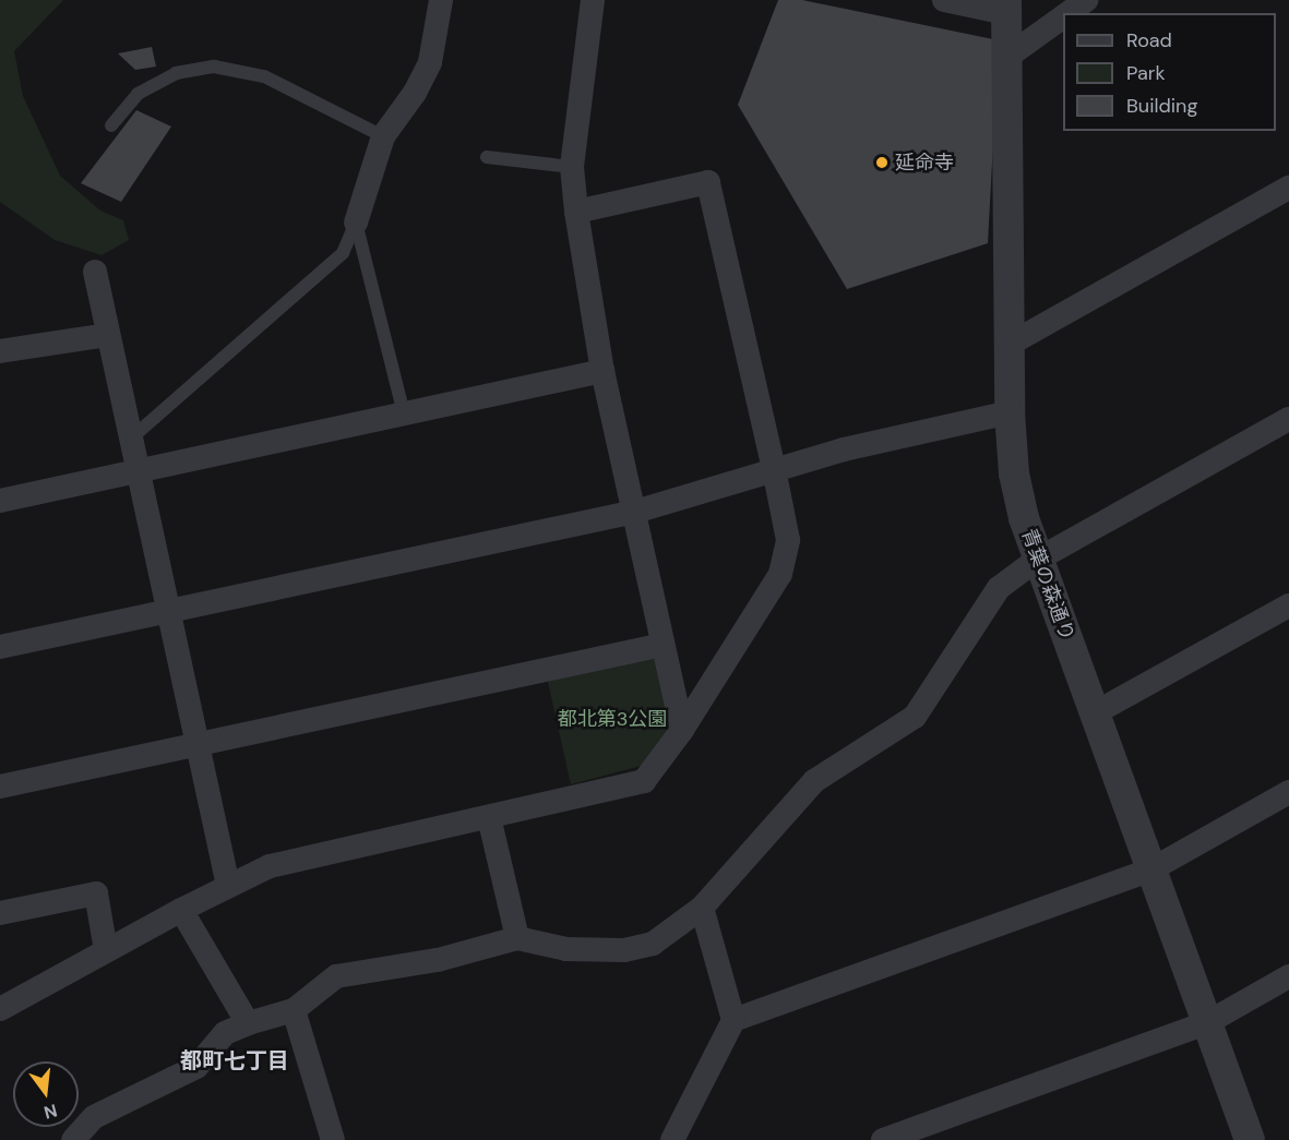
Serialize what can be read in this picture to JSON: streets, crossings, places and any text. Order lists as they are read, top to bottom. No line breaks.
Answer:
{"streets":{"street":["青葉の森通り"]},"districts":["都町七丁目"],"parks":["都北第3公園"],"places":["延命寺"],"legend":["Road","Park","Building"],"north":"bottom"}
